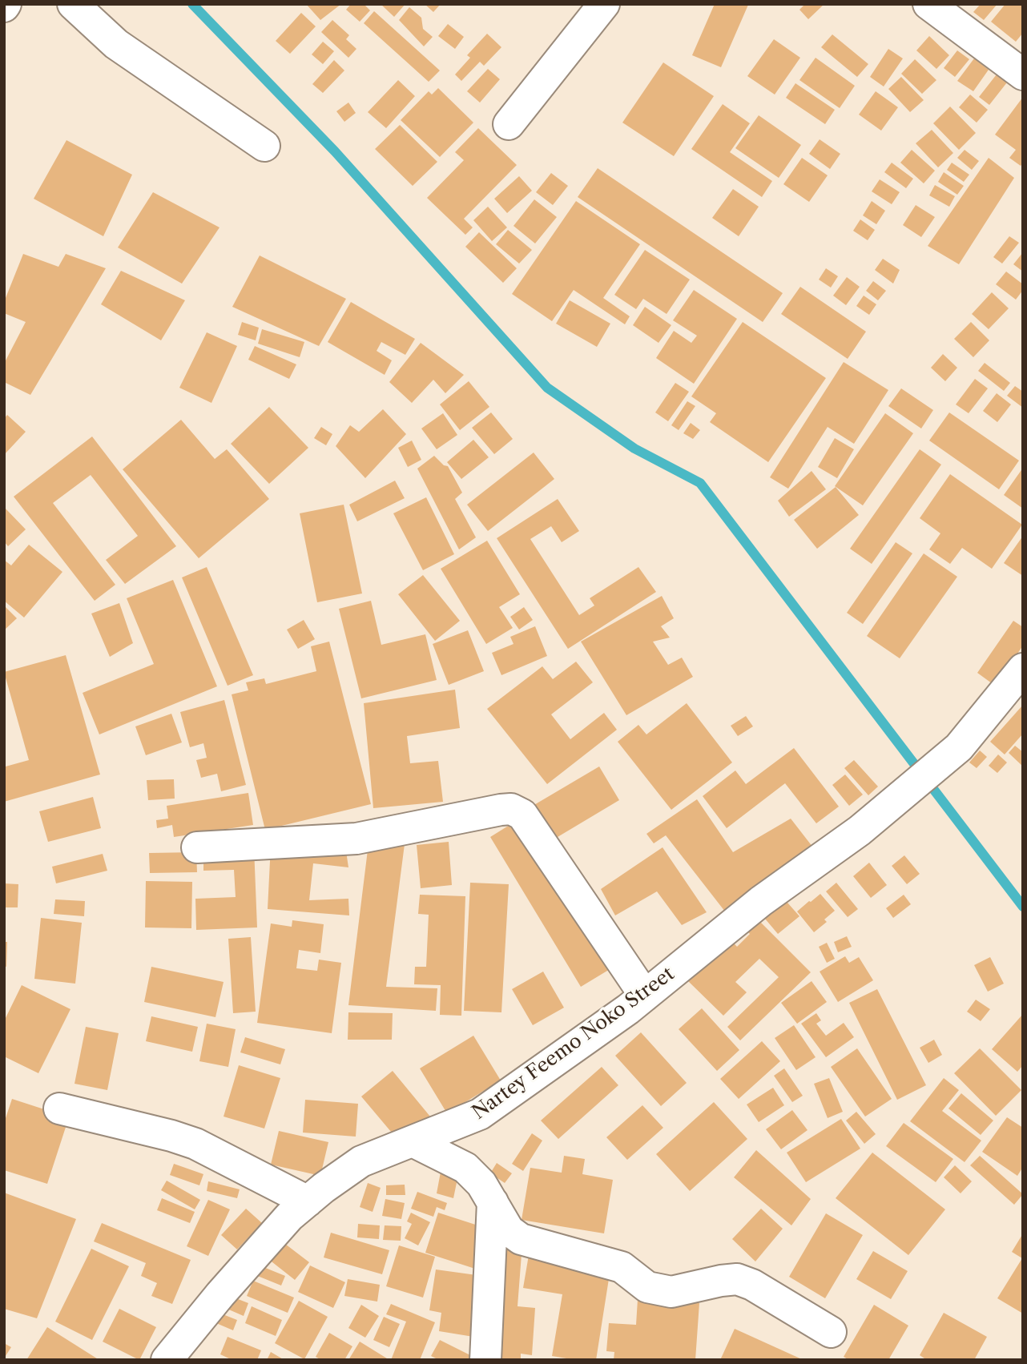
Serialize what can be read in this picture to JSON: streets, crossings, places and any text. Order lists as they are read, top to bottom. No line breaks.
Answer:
{"streets":{"street":["Nartey Feemo Noko Street"]}}
